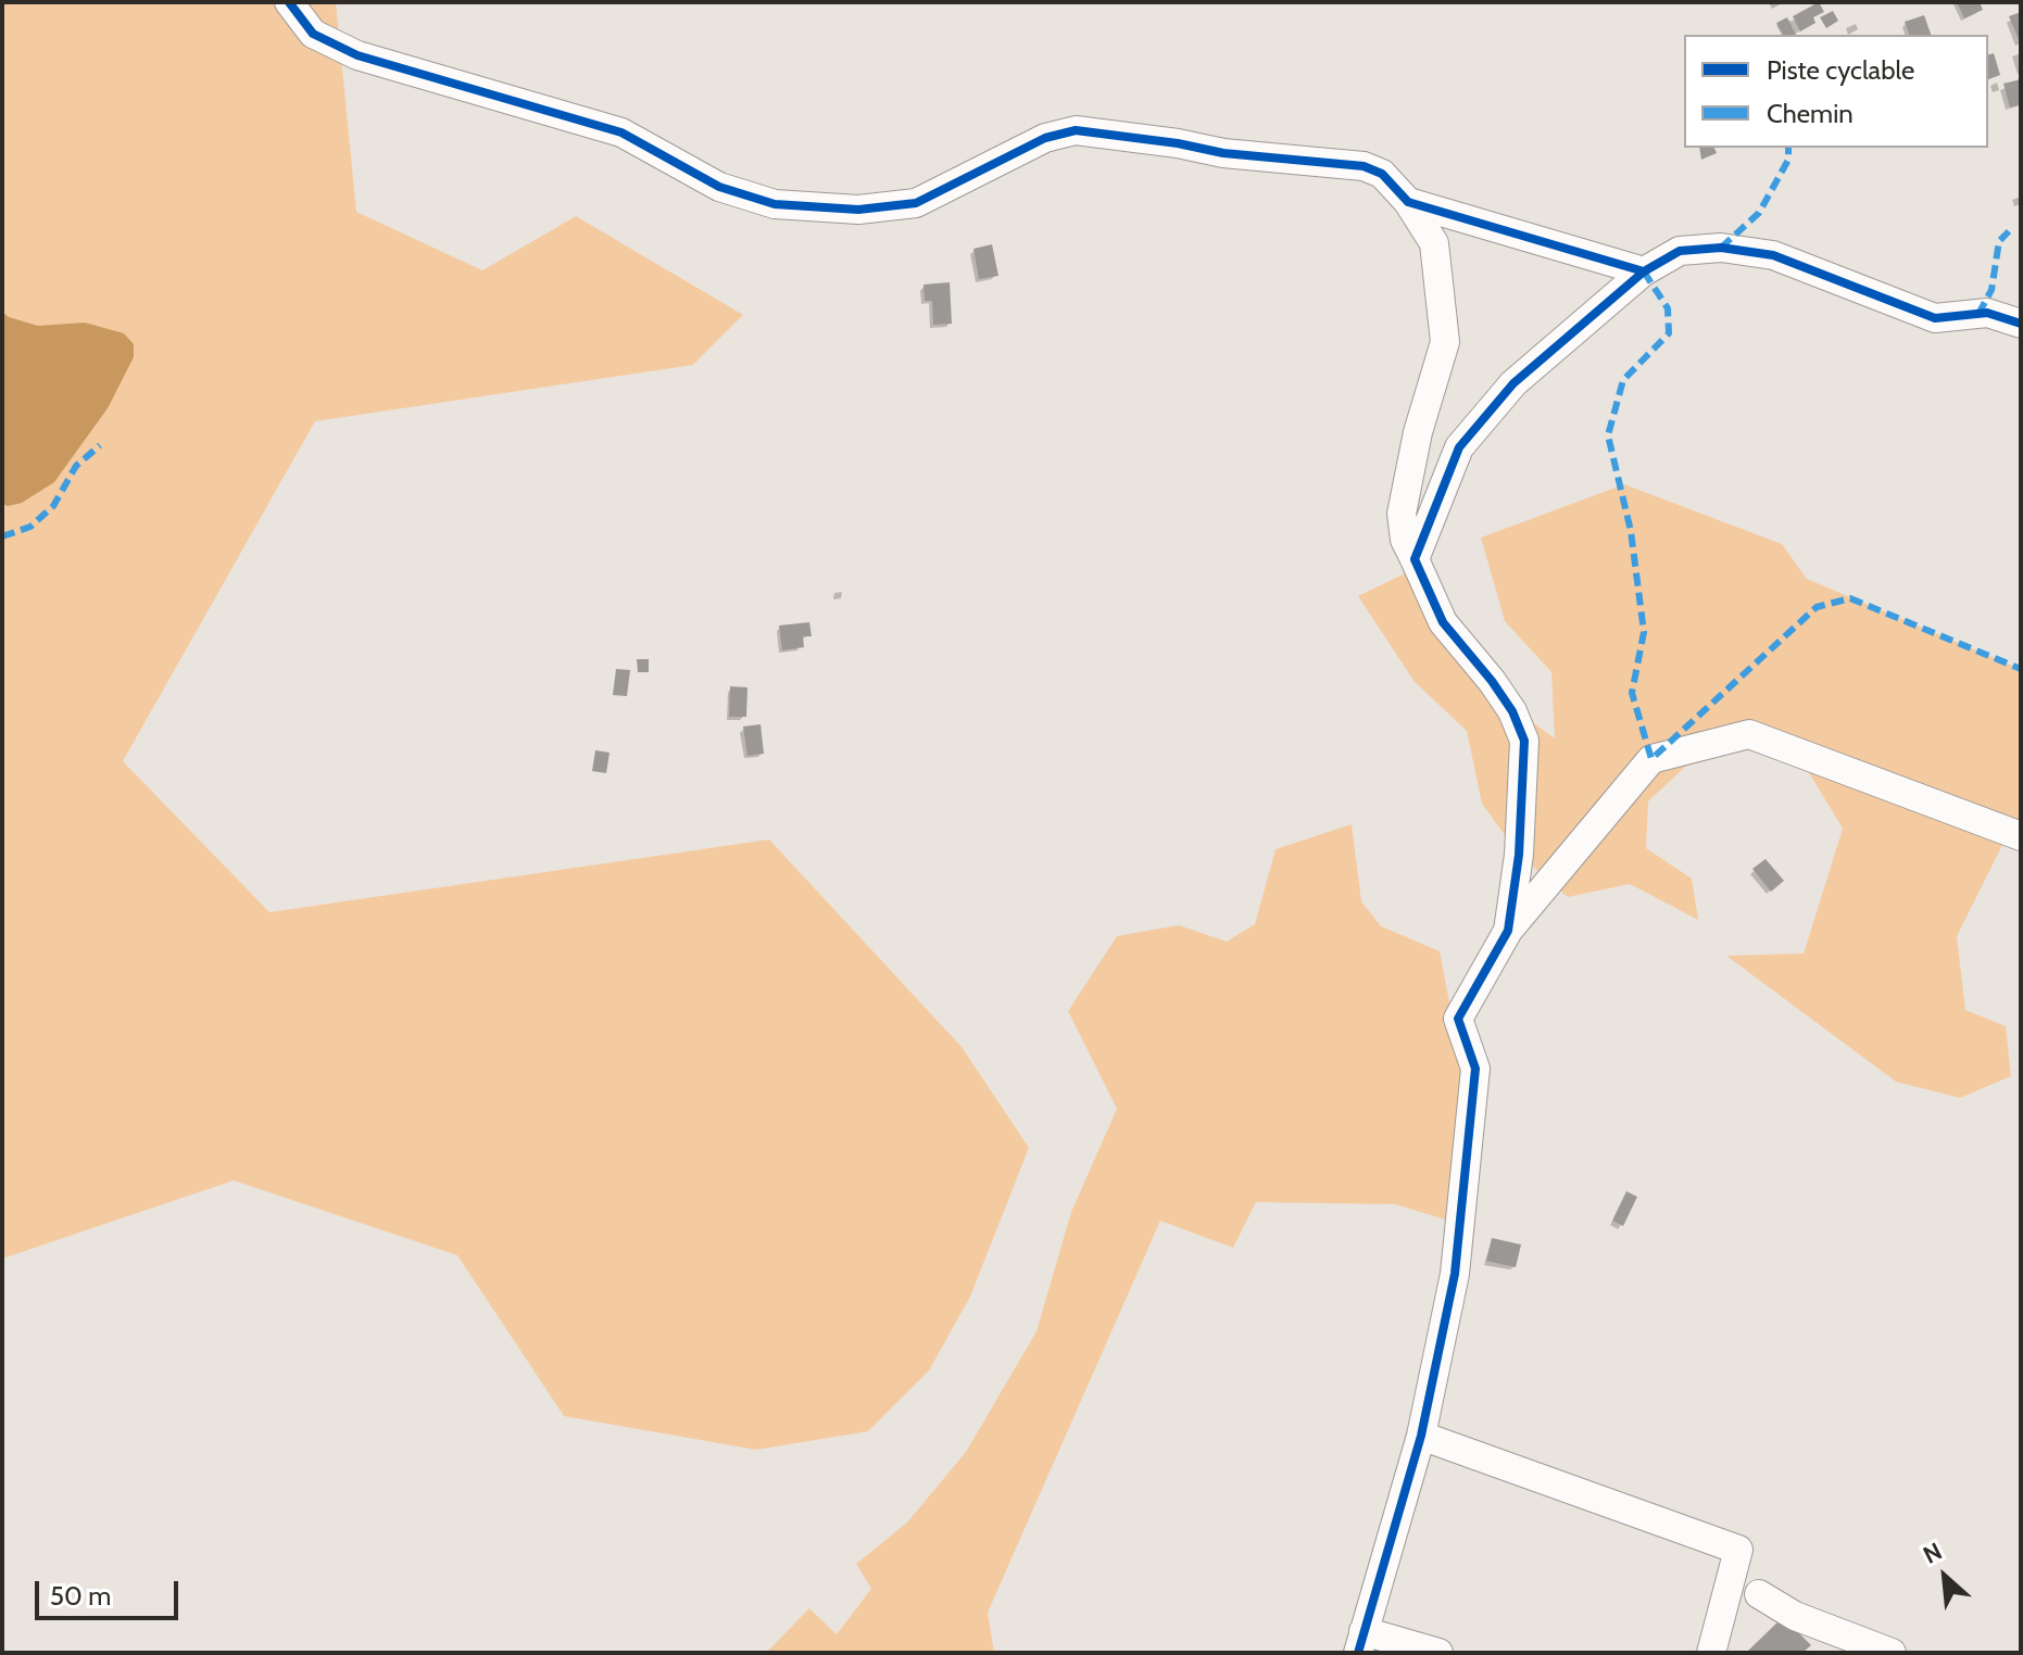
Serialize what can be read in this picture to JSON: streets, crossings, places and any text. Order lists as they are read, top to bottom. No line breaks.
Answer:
{"legend":["Piste cyclable","Chemin"],"scale_bar":"50 m","north":"top left"}
